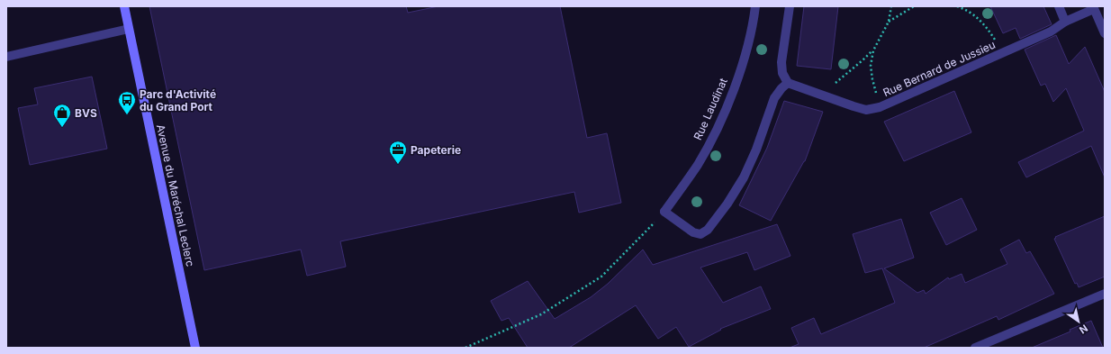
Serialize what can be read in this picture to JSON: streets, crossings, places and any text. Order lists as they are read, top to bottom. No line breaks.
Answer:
{"streets":{"street":["Rue Bernard de Jussieu","Rue Laudinat","Avenue du Maréchal Leclerc"]},"places":{"bus stop":["Parc d'Activité du Grand Port"],"shop":["BVS"],"office":["Papeterie"]},"north":"bottom right"}
